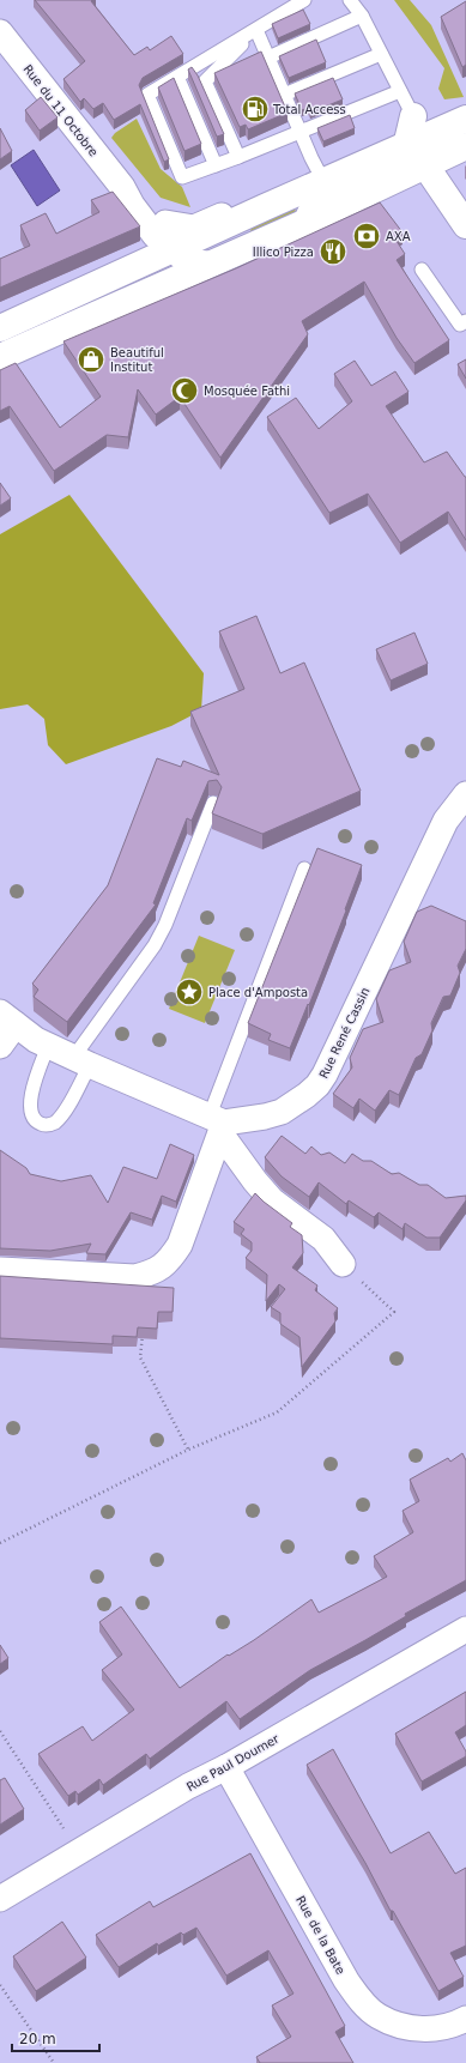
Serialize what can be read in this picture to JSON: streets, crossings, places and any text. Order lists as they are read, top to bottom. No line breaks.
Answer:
{"streets":{"street":["Rue du 11 Octobre","Rue René Cassin","Rue Paul Doumer","Rue de la Bate"]},"crossings":[["Rue Paul Doumer","Rue de la Bate"]],"places":{"fuel station":["Total Access"],"bank":["AXA"],"restaurant":["Illico Pizza"],"shop":["Beautiful Institut"],"mosque":["Mosquée Fathi"],"place":["Place d'Amposta"]},"scale_bar":"20 m"}
